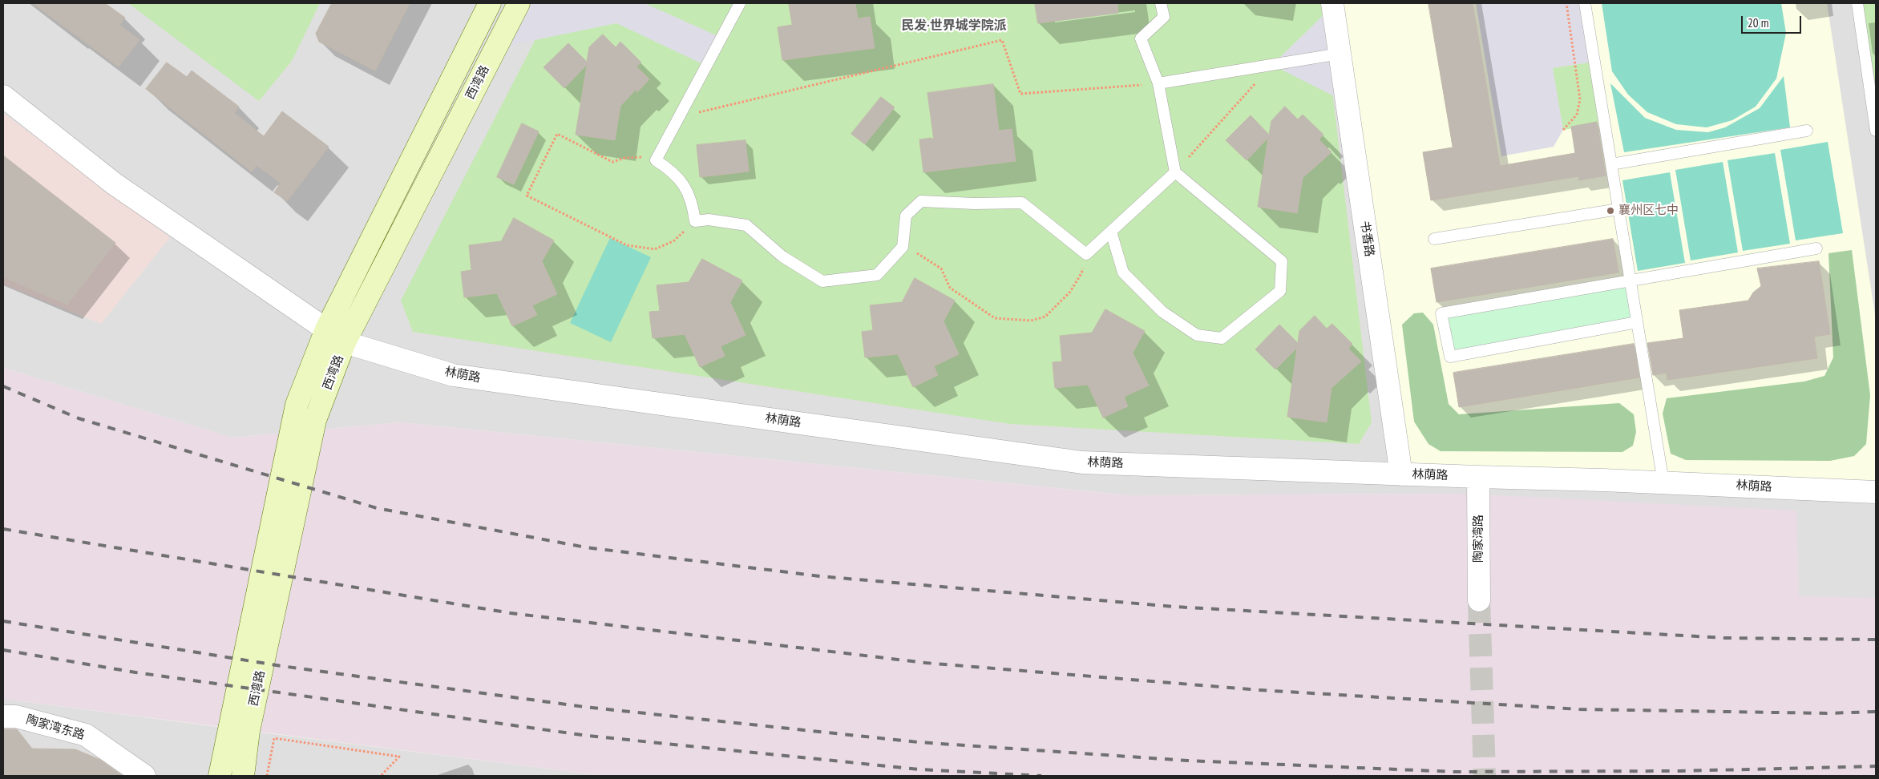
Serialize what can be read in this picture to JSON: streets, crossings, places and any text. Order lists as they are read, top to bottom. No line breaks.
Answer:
{"streets":{"main road":["西湾路"],"street":["书香路","林荫路","陶家湾路","陶家湾东路"]},"crossings":[["西湾路","林荫路"],["书香路","林荫路"],["林荫路","陶家湾路"]],"districts":["民发·世界城学院派"],"places":["襄州区七中"],"scale_bar":"20 m"}
